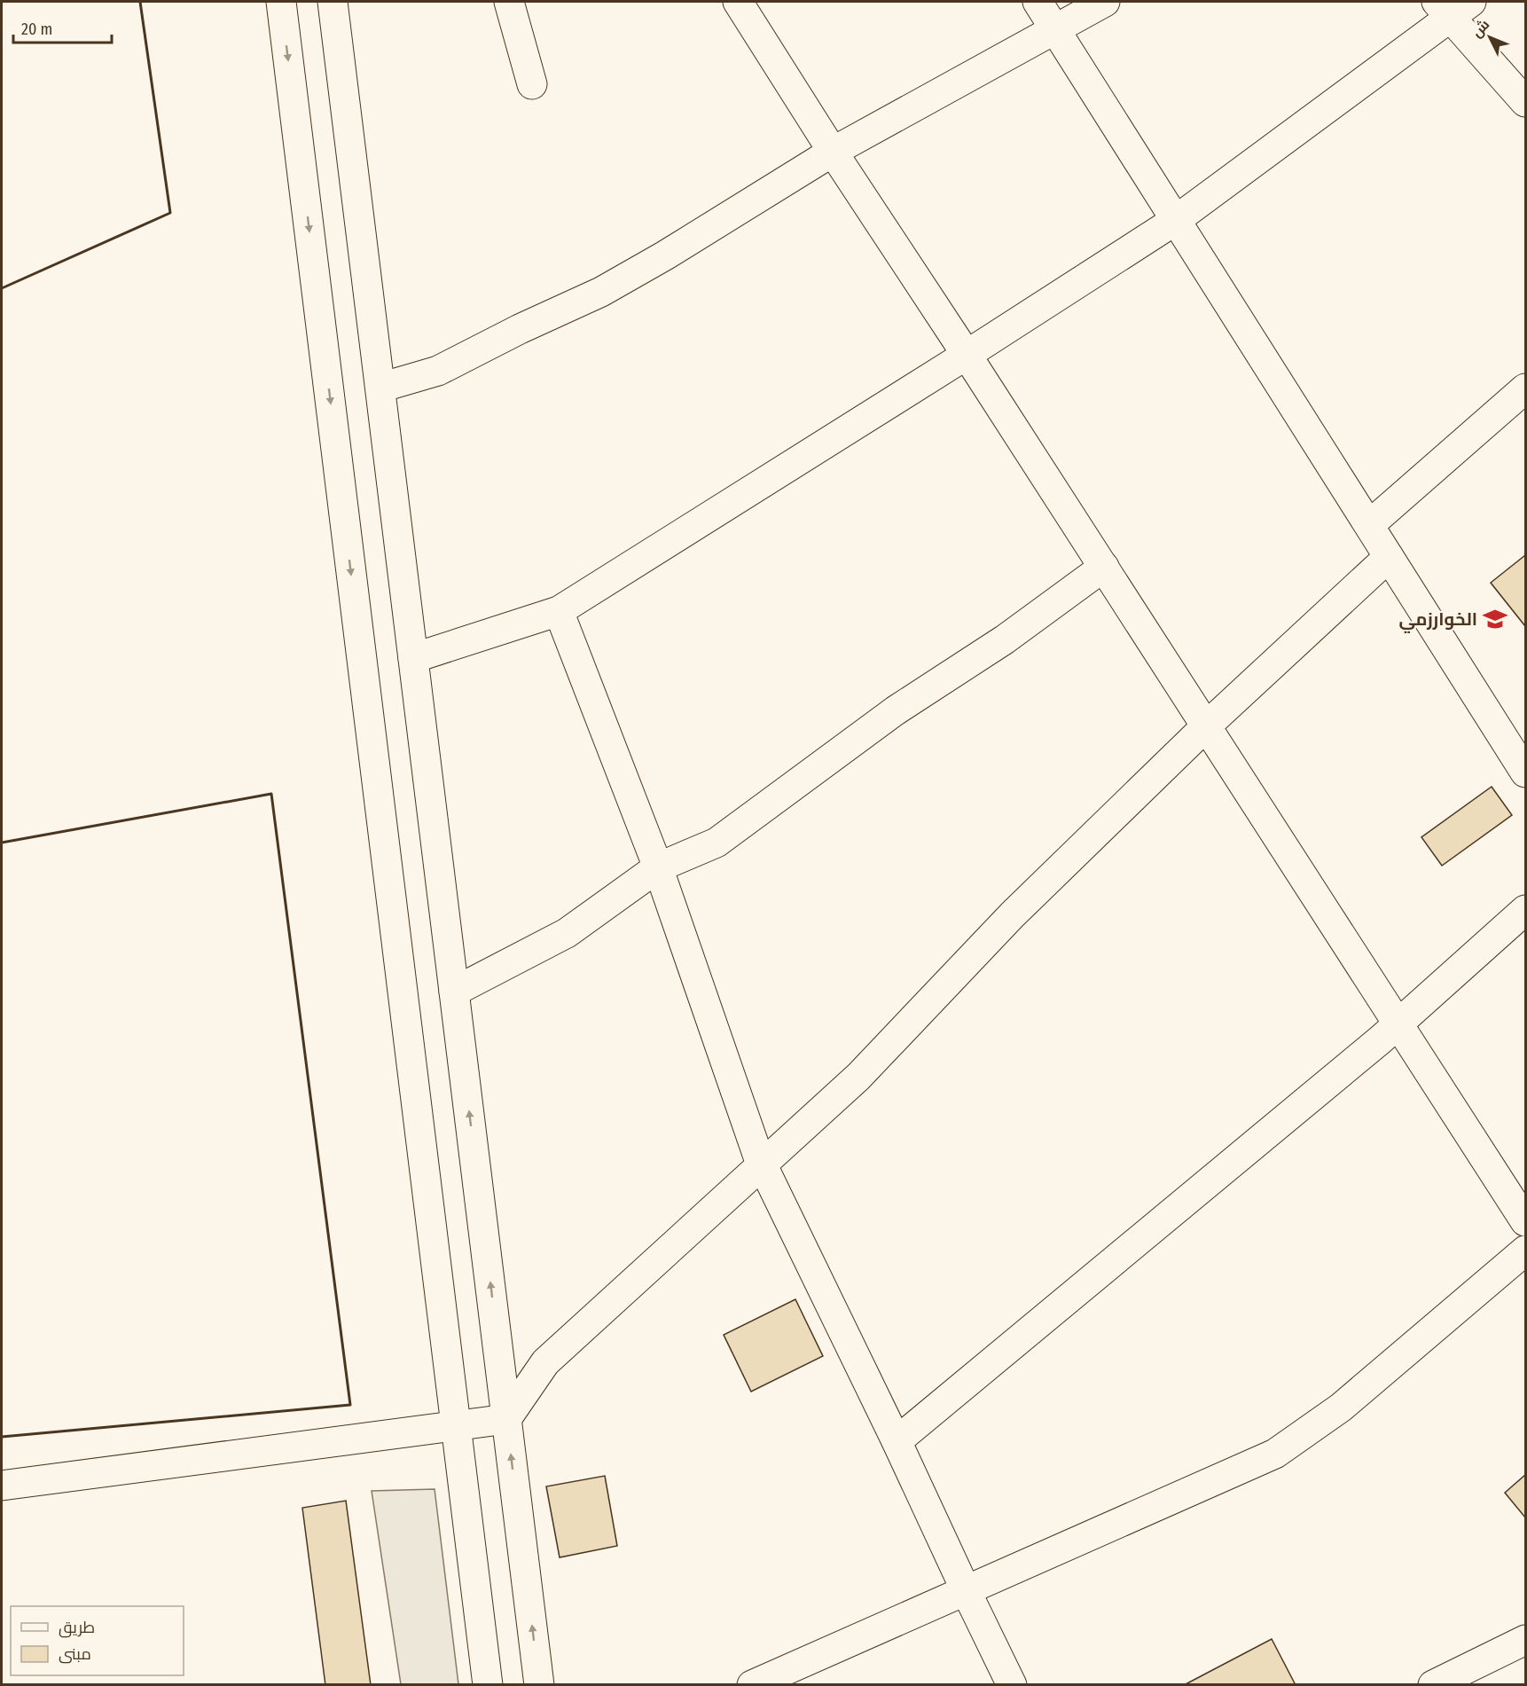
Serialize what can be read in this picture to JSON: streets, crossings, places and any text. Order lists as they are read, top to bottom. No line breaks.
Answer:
{"places":{"school or university":["الخوارزمي"]},"legend":["طريق","مبنى"],"scale_bar":"20 m","north":"top left"}
